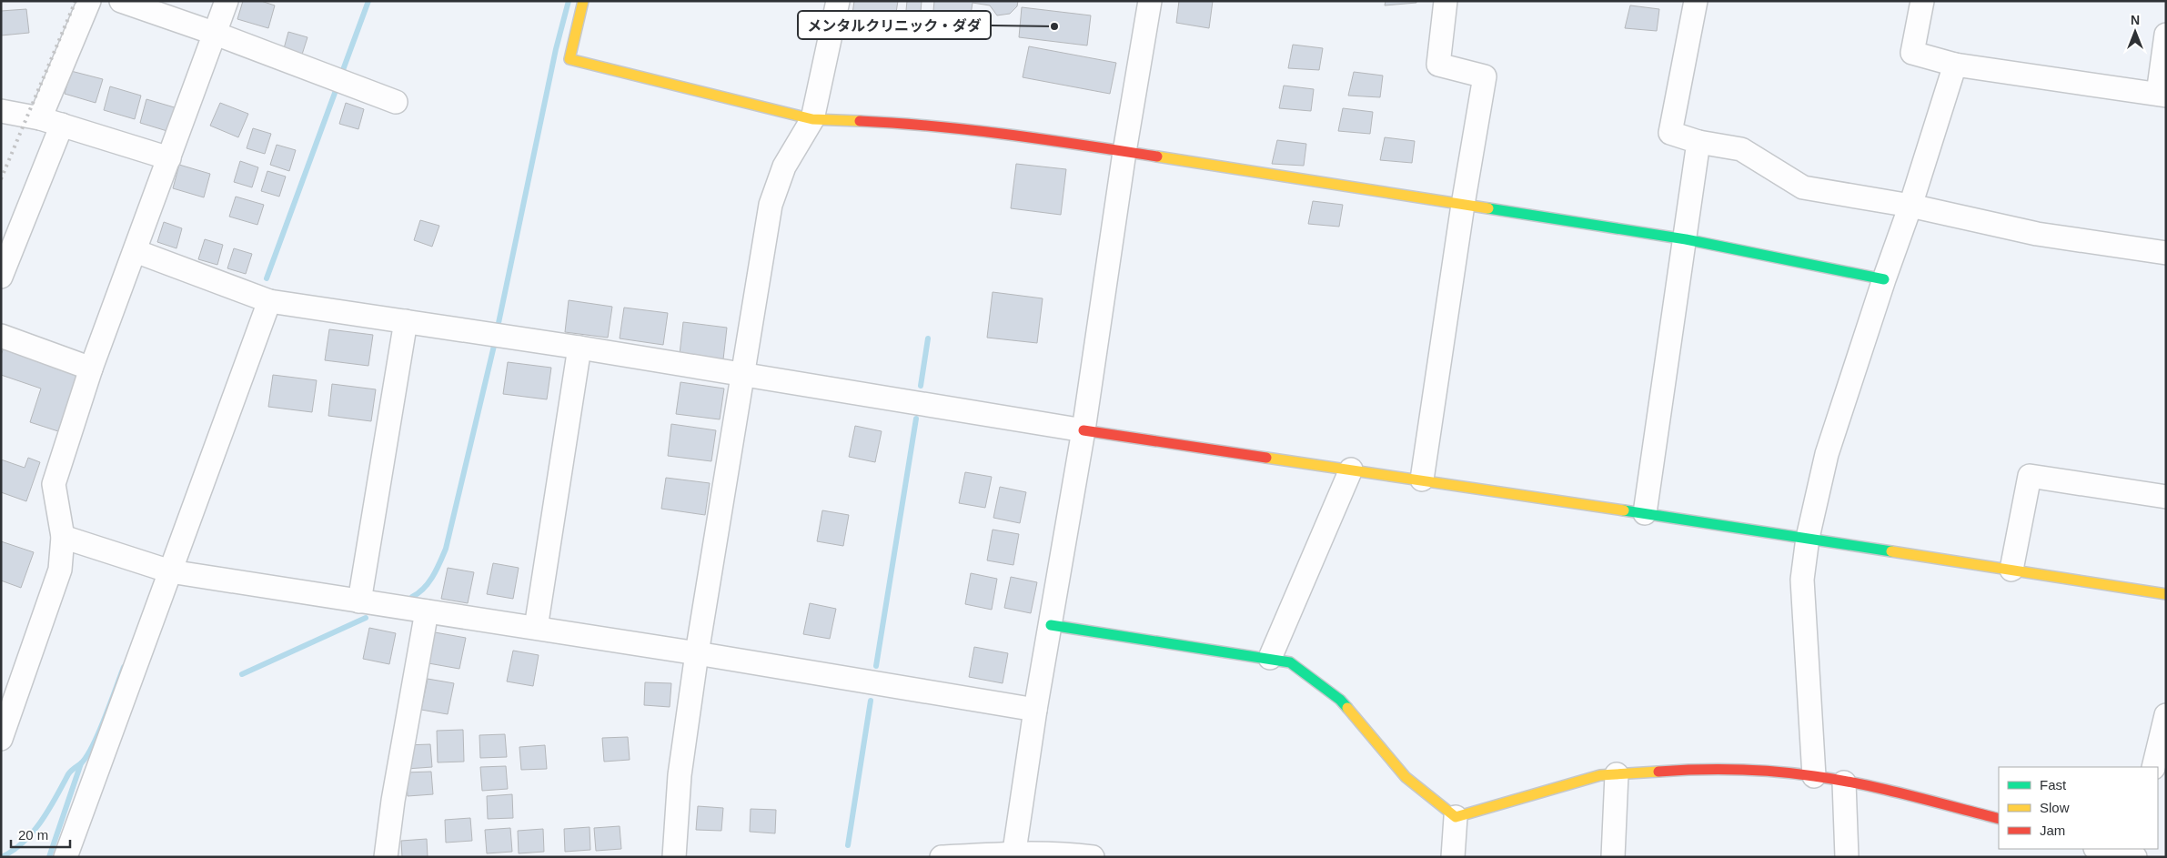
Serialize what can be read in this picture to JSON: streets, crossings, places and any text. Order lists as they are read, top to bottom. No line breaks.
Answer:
{"places":["メンタルクリニック・ダダ"],"legend":["Fast","Slow","Jam"],"scale_bar":"20 m","north":"top"}
